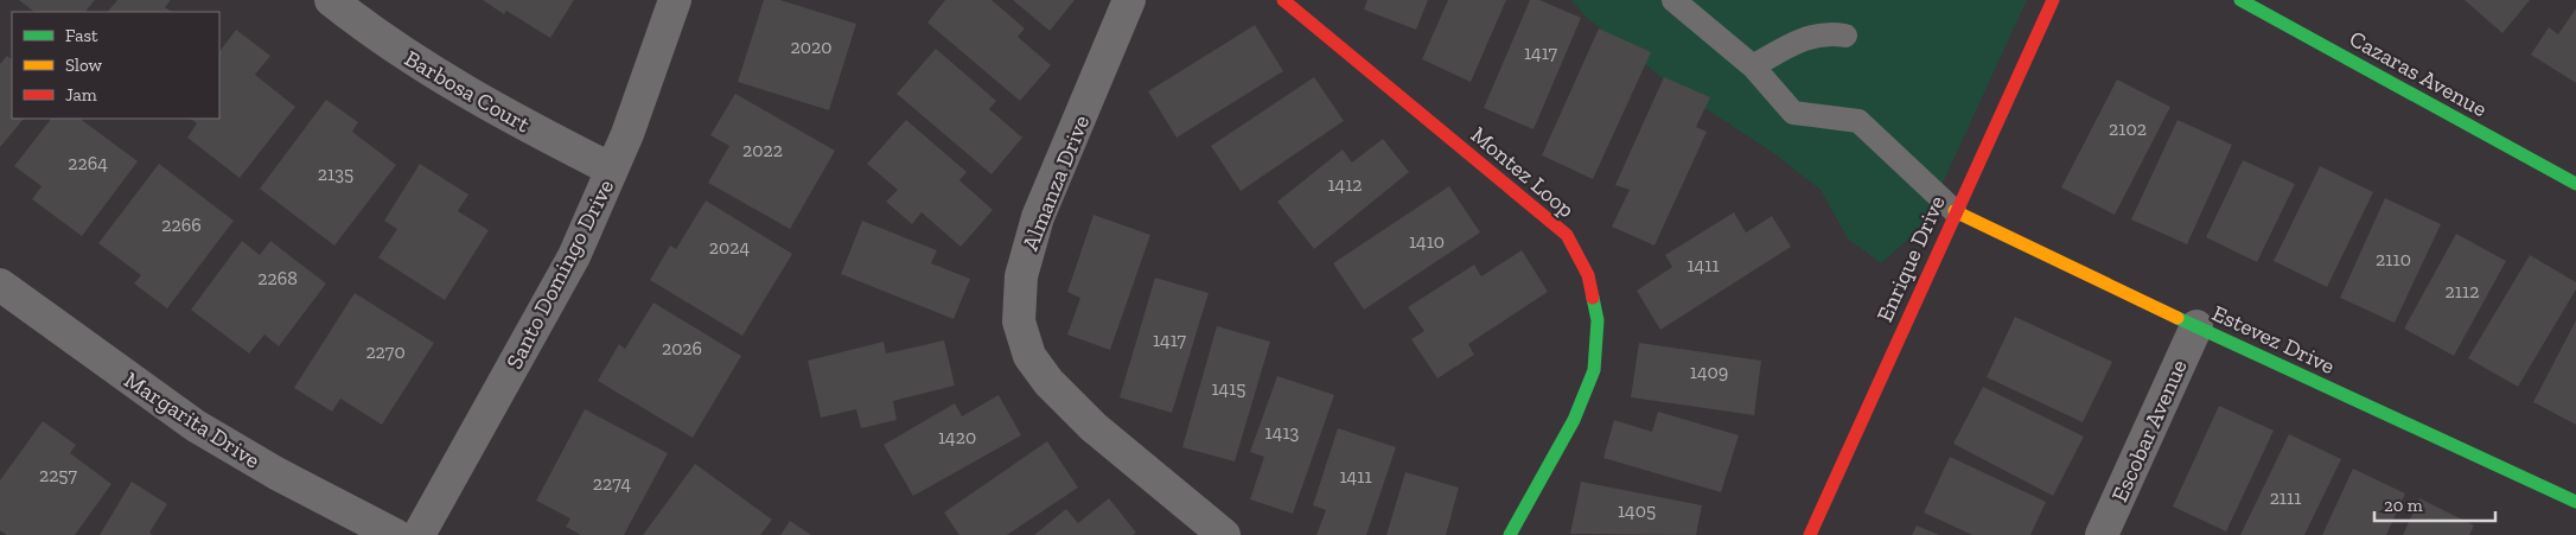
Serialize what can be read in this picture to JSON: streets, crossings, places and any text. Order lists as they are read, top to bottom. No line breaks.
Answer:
{"streets":{"street":["Cazaras Avenue","Barbosa Court","Montez Loop","Almanza Drive","Enrique Drive","Santo Domingo Drive","Estevez Drive","Margarita Drive","Escobar Avenue"]},"crossings":[["Barbosa Court","Santo Domingo Drive"],["Enrique Drive","Estevez Drive"],["Estevez Drive","Escobar Avenue"]],"house_numbers":["2020","1417","2102","2022","2264","2135","1412","2266","1410","2024","2110","1411","2268","2112","1417","2026","2270","1409","1415","1413","1420","2257","1411","2274","2111","1405"],"legend":["Fast","Slow","Jam"],"scale_bar":"20 m"}
